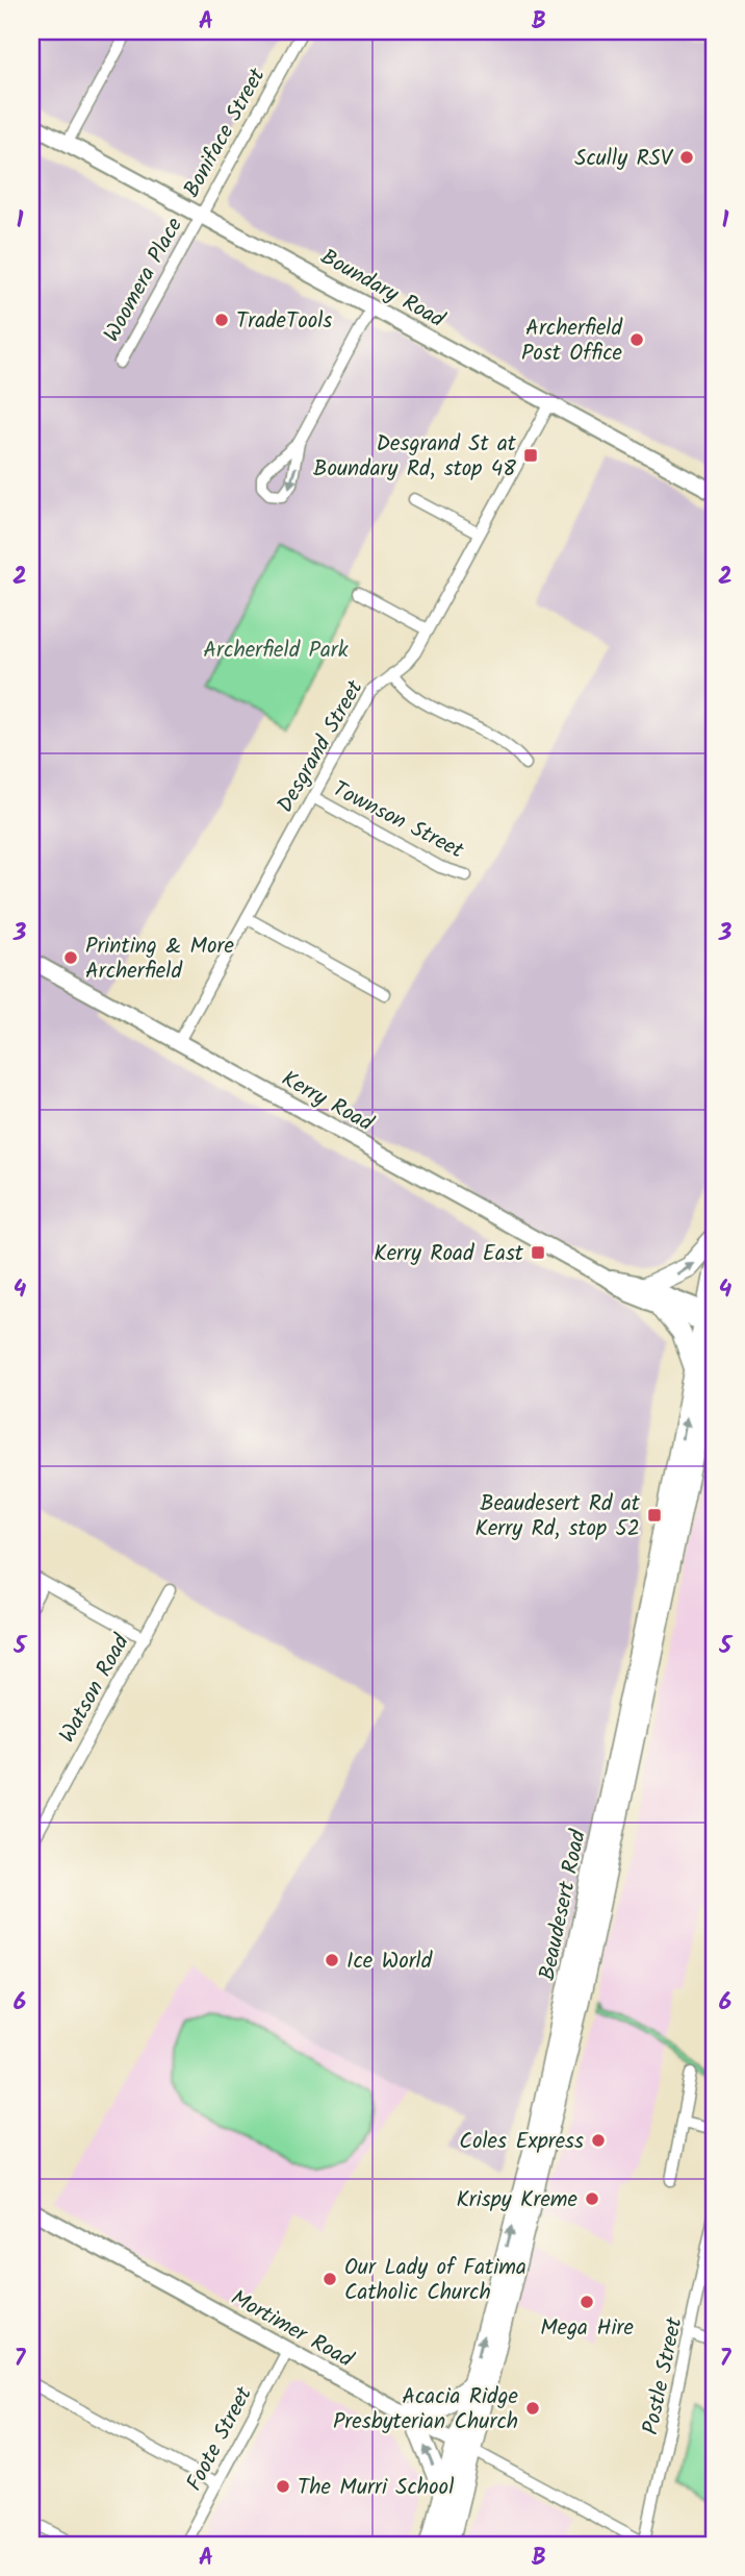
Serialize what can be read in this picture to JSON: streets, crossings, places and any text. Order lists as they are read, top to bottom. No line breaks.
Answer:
{"streets":{"highway":["Beaudesert Road"],"main road":["Boundary Road","Kerry Road","Mortimer Road"],"street":["Boniface Street","Woomera Place","Desgrand Street","Townson Street","Watson Road","Postle Street","Foote Street"]},"crossings":[["Boniface Street","Woomera Place"],["Boniface Street","Boundary Road"],["Woomera Place","Boundary Road"],["Boundary Road","Desgrand Street"],["Desgrand Street","Townson Street"],["Desgrand Street","Kerry Road"],["Kerry Road","Beaudesert Road"],["Beaudesert Road","Mortimer Road"],["Mortimer Road","Postle Street"],["Mortimer Road","Foote Street"]],"parks":["Archerfield Park"],"places":{"other":["Scully RSV","TradeTools","Archerfield Post Office","Printing & More Archerfield","Ice World","Coles Express","Krispy Kreme","Our Lady of Fatima Catholic Church","Mega Hire","Acacia Ridge Presbyterian Church","The Murri School"],"transit":["Desgrand St at Boundary Rd, stop 48","Kerry Road East","Beaudesert Rd at Kerry Rd, stop 52"]},"grid":{"columns":["A","B"],"rows":["1","2","3","4","5","6","7"]}}
